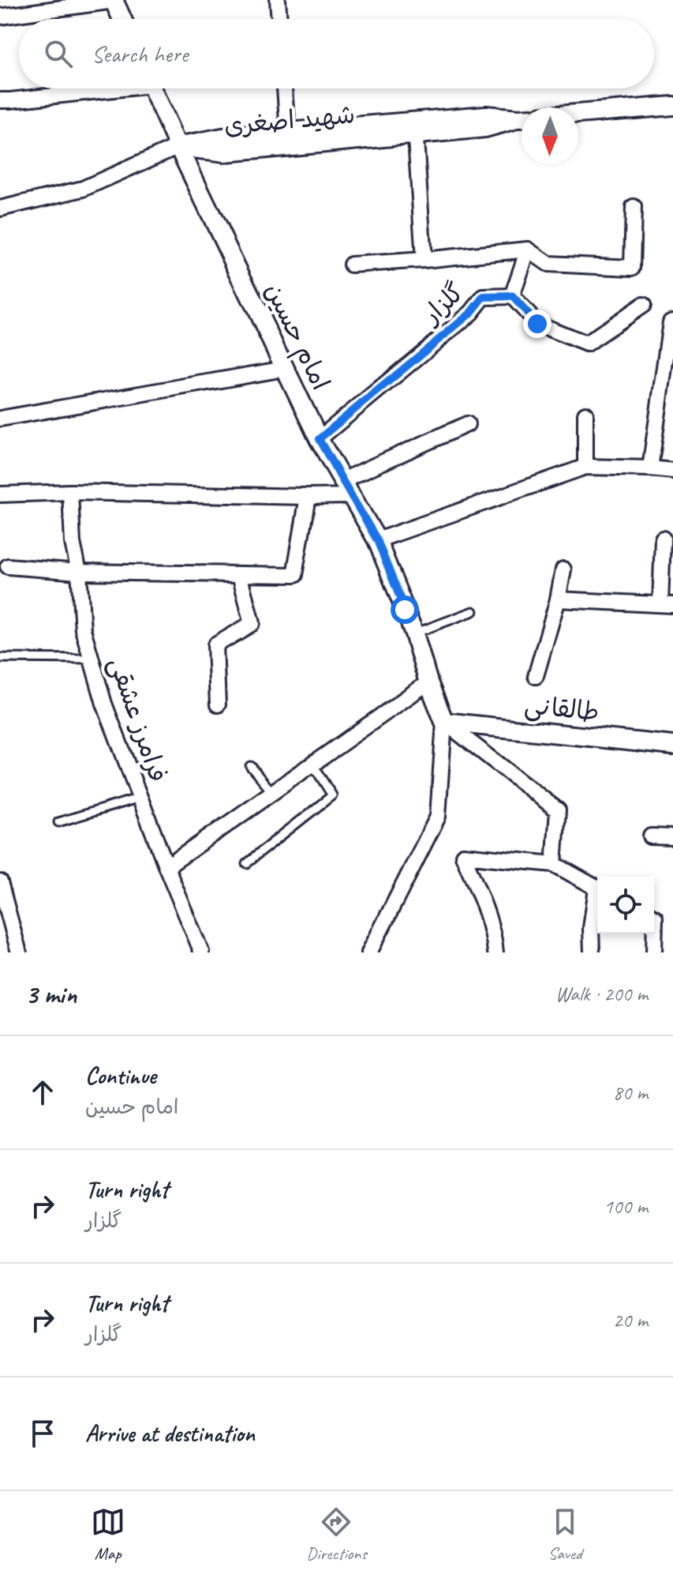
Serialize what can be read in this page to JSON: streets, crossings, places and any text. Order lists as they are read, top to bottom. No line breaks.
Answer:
{"streets":{"street":["شهید اصغری","گلزار","امام حسین","طالقانی","فرامرز عشقی"]},"crossings":[["شهید اصغری","امام حسین"],["گلزار","امام حسین"],["امام حسین","طالقانی"]],"north":"bottom","page":{"search":"Search here","heading":["3 min","Walk · 200 m"],"list":[["Continue","امام حسین","80 m"],["Turn right","گلزار","100 m"],["Turn right","گلزار","20 m"],"Arrive at destination"],"nav":["Map","Directions","Saved"]}}
